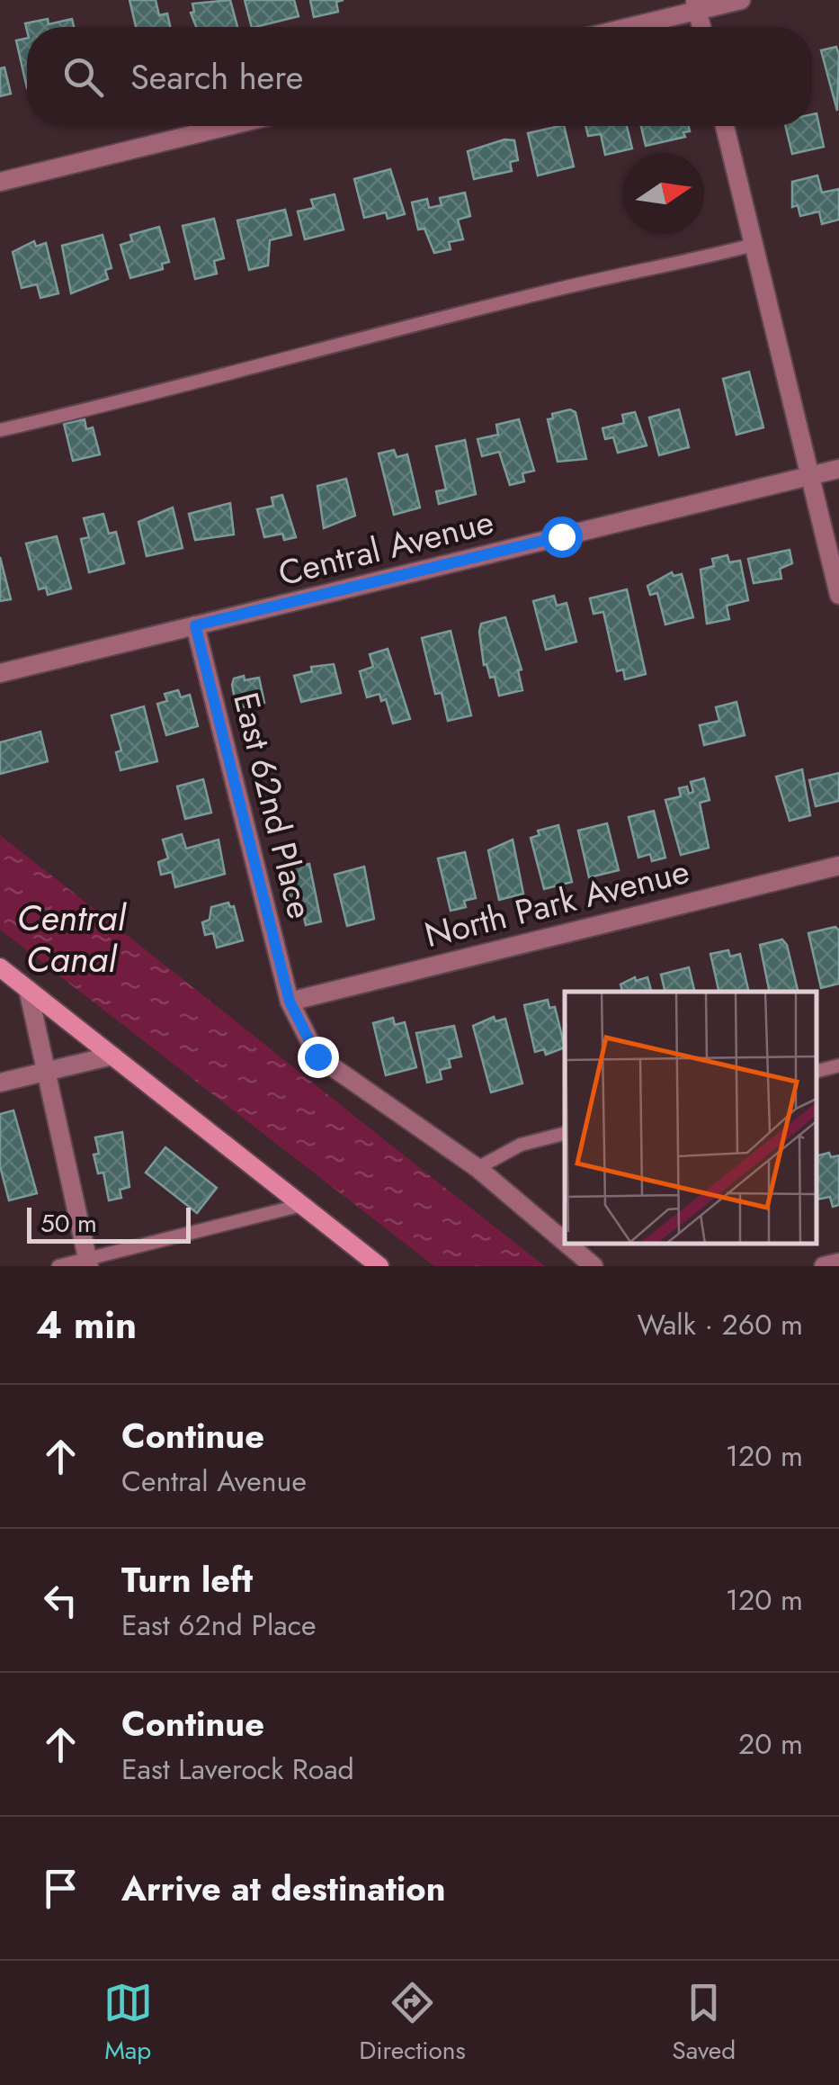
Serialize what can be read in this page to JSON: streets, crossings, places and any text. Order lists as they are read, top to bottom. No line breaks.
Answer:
{"streets":{"street":["Central Avenue","East 62nd Place","North Park Avenue"]},"crossings":[["Central Avenue","East 62nd Place"],["East 62nd Place","North Park Avenue"]],"water":["Central Canal"],"scale_bar":"50 m","north":"right","page":{"search":"Search here","scale":"50 m","heading":["4 min","Walk · 260 m"],"list":[["Continue","Central Avenue","120 m"],["Turn left","East 62nd Place","120 m"],["Continue","East Laverock Road","20 m"],"Arrive at destination"],"nav":["Map","Directions","Saved"]}}
